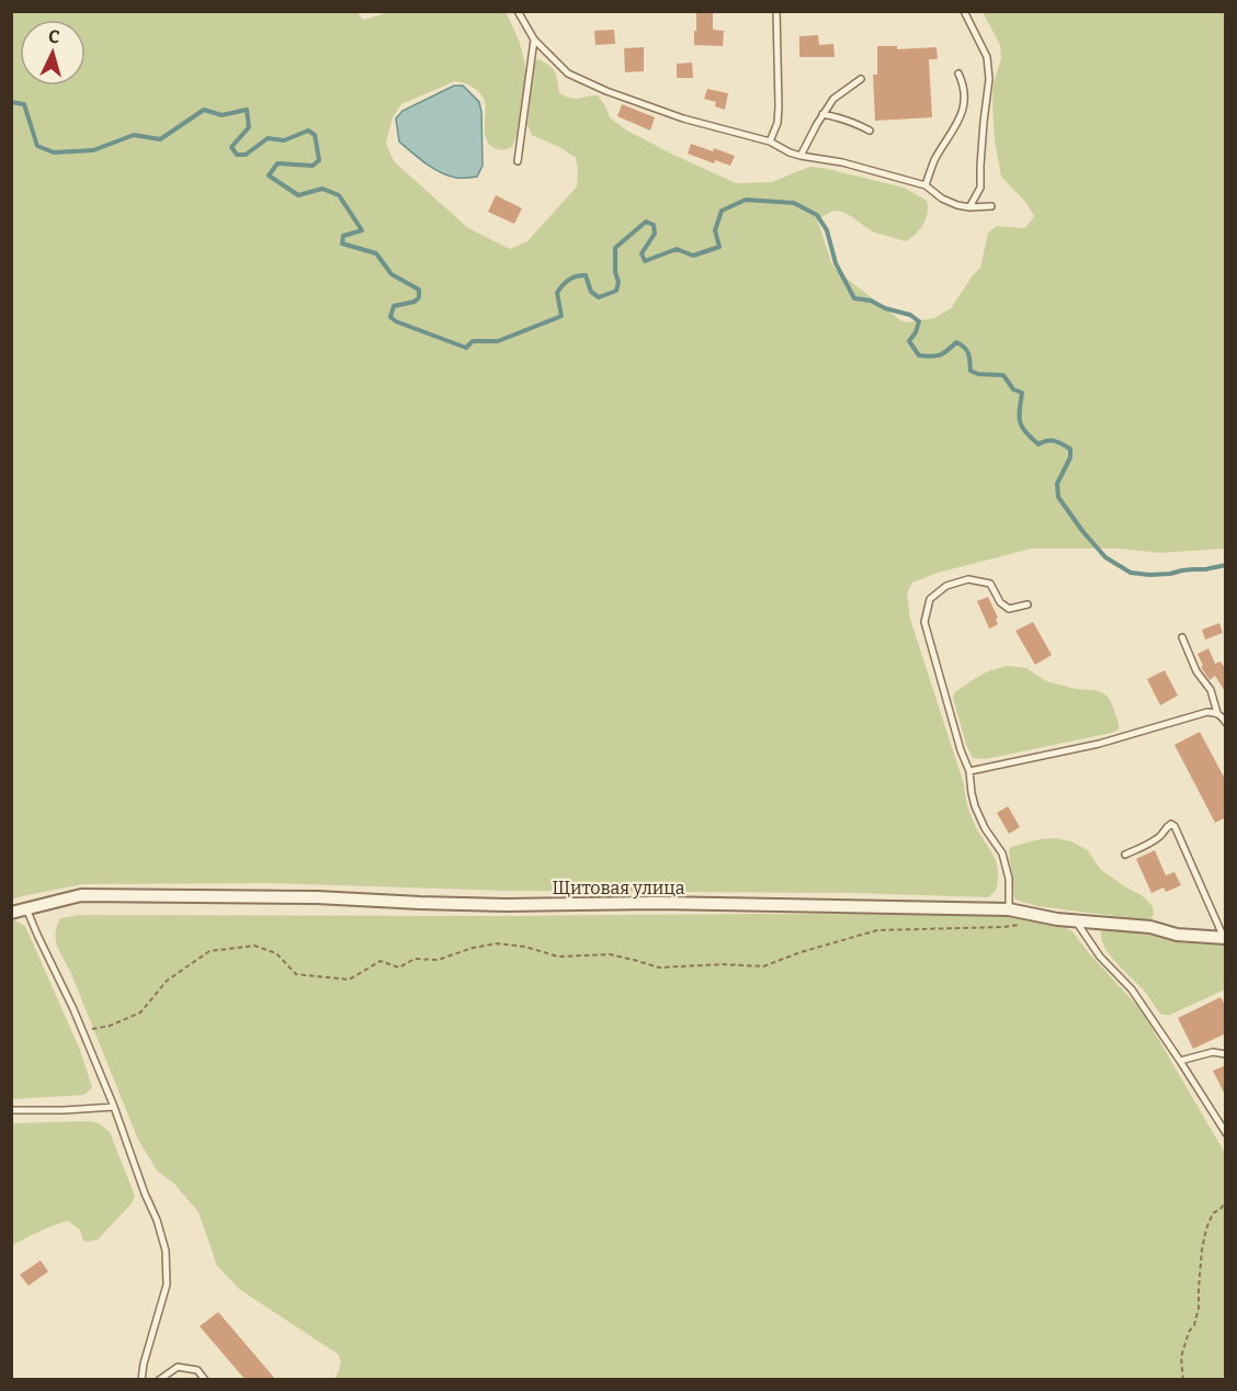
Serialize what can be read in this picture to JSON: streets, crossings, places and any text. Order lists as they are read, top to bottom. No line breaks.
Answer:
{"streets":{"street":["Щитовая улица"]},"north":"top"}
